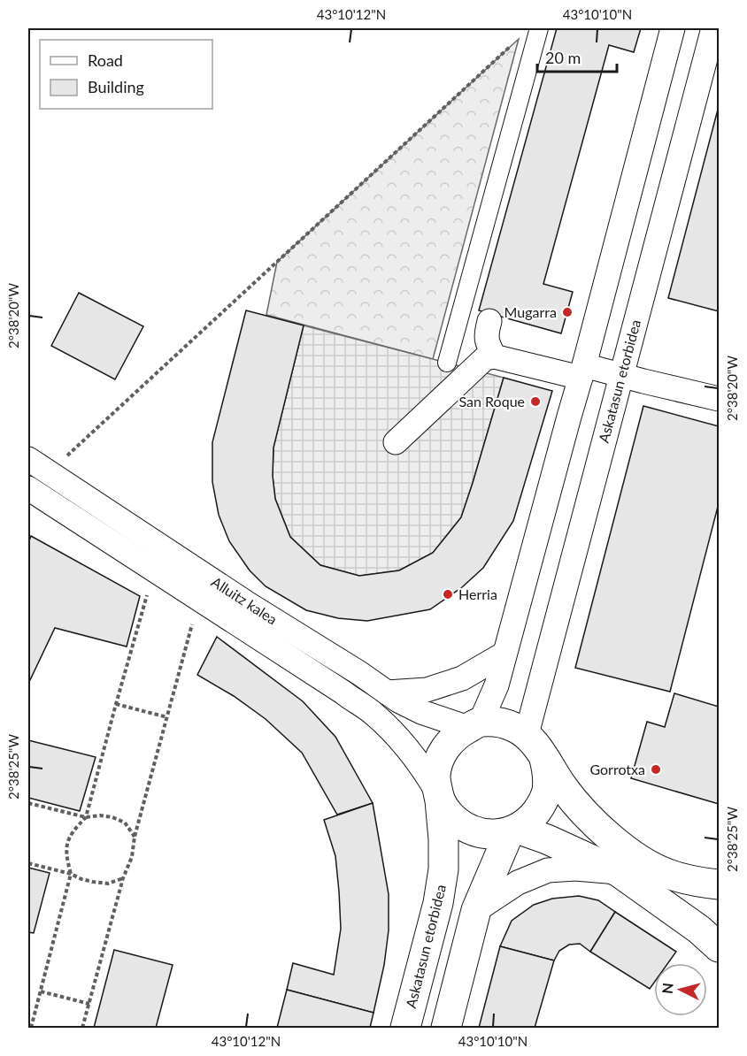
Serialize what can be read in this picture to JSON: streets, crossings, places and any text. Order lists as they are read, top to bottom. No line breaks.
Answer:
{"streets":{"street":["Askatasun etorbidea","Alluitz kalea"]},"crossings":[["Askatasun etorbidea","Alluitz kalea"]],"places":["Mugarra","San Roque","Herria","Gorrotxa"],"legend":["Road","Building"],"scale_bar":"20 m","north":"left","coordinates":["43°10'12\"N","43°10'10\"N","2°38'20\"W","2°38'25\"W"]}
